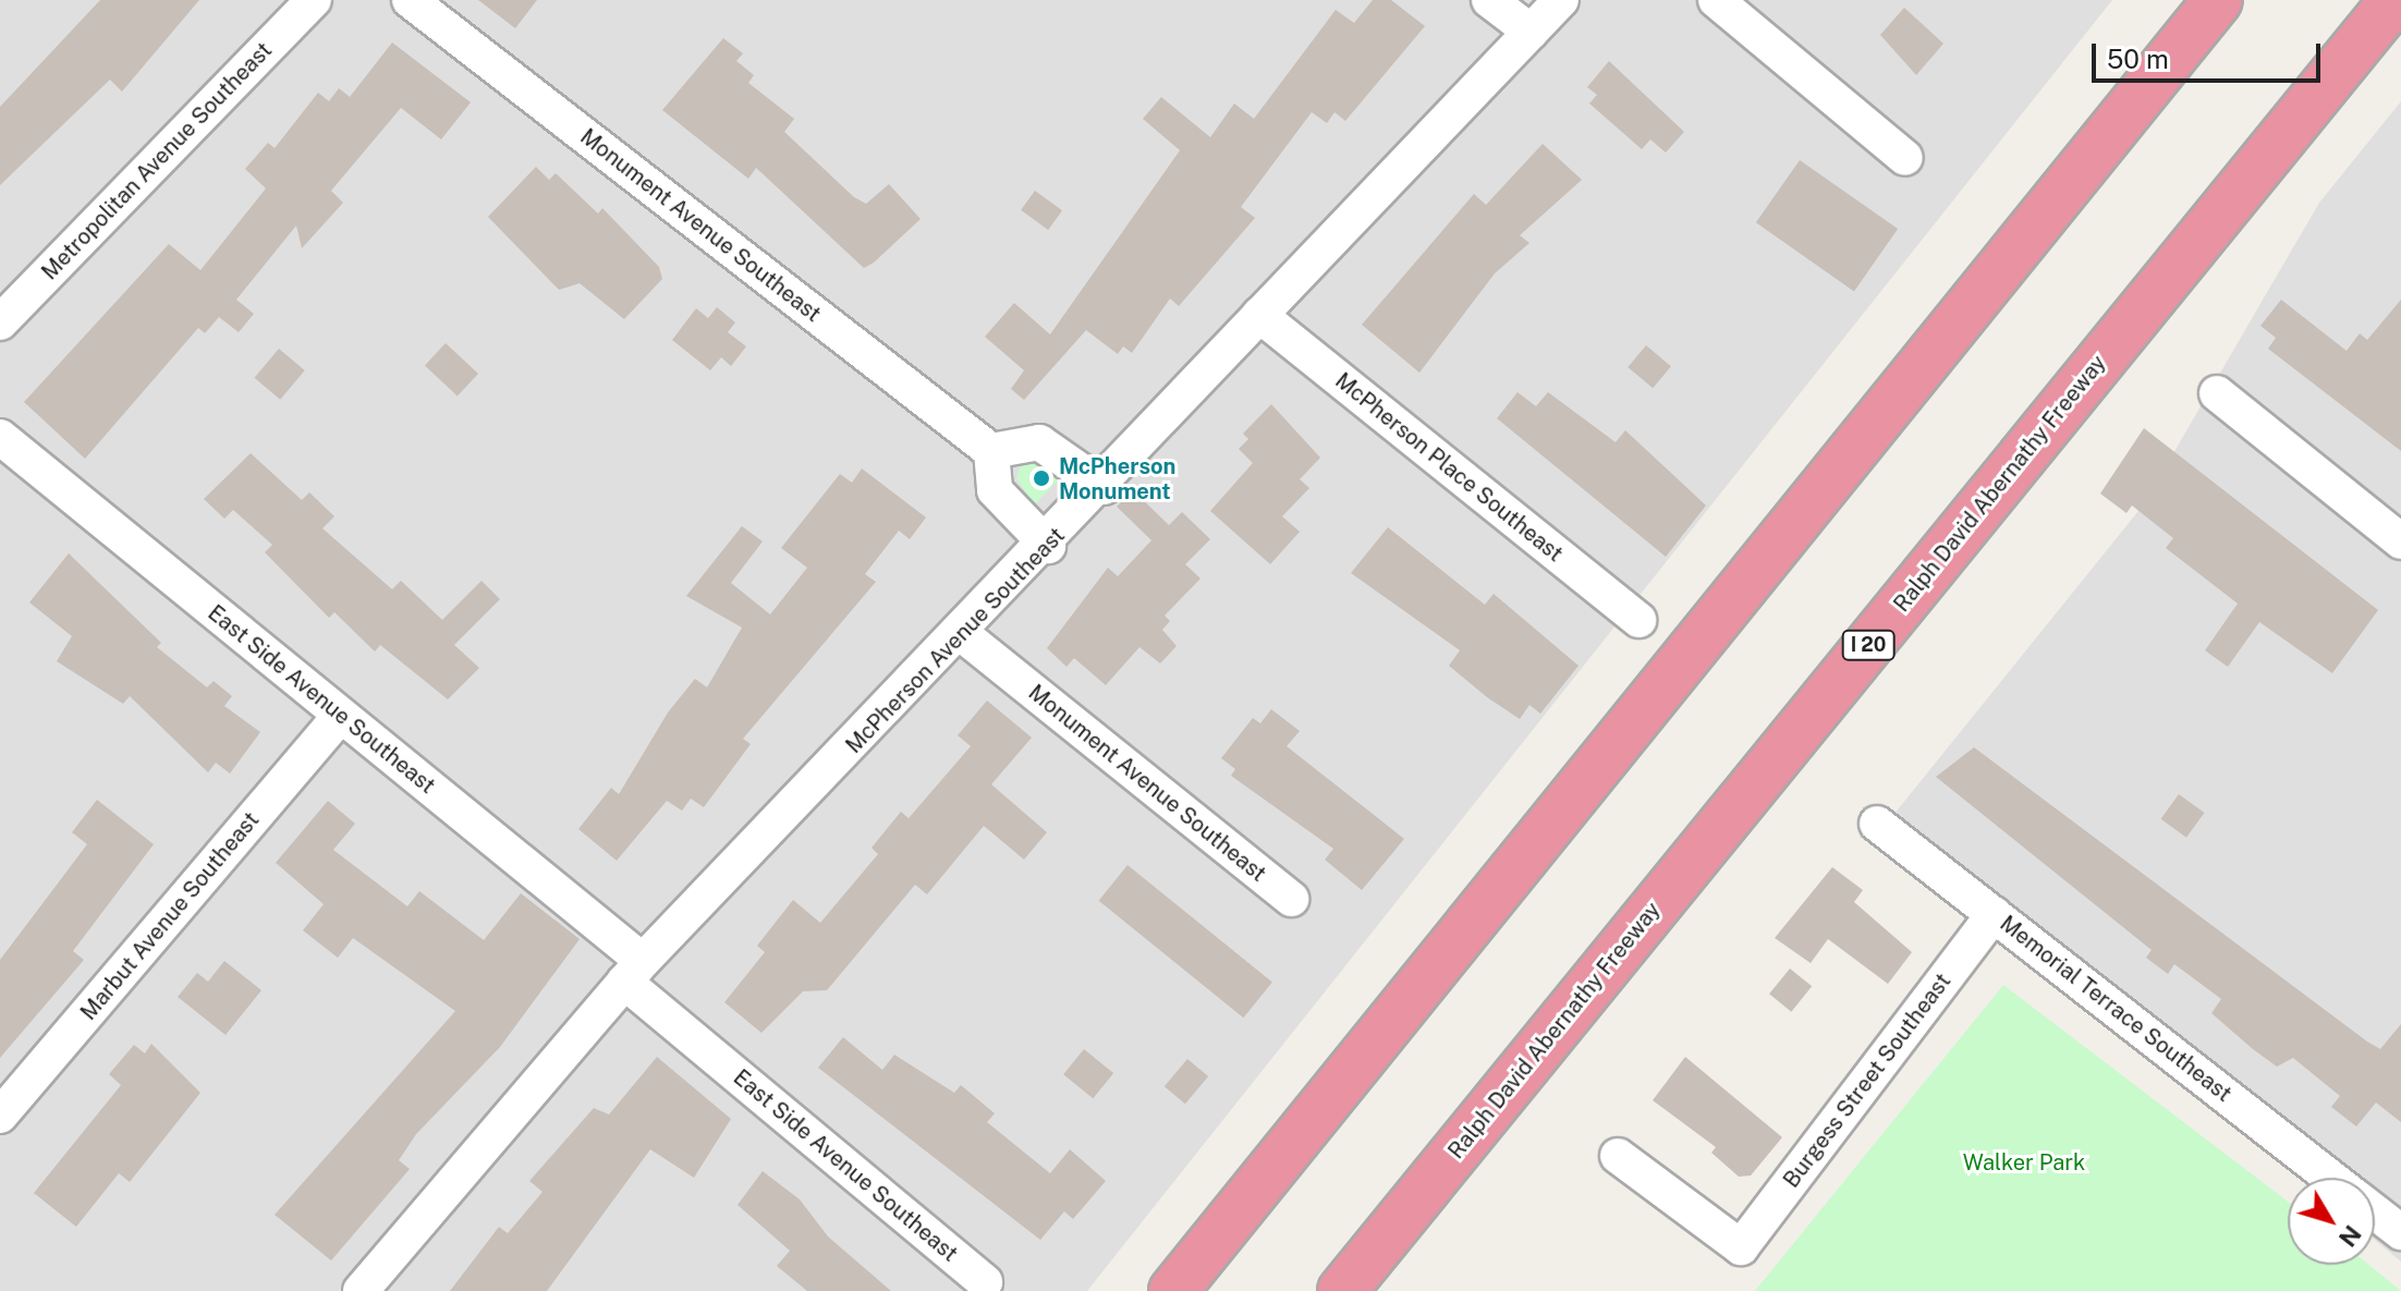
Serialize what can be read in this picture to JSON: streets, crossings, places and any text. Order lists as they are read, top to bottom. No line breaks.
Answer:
{"streets":{"highway":["Ralph David Abernathy Freeway","I 20"],"street":["Metropolitan Avenue Southeast","Monument Avenue Southeast","McPherson Place Southeast","McPherson Avenue Southeast","East Side Avenue Southeast","Marbut Avenue Southeast","Memorial Terrace Southeast","Burgess Street Southeast"]},"crossings":[["Monument Avenue Southeast","McPherson Avenue Southeast"],["McPherson Place Southeast","McPherson Avenue Southeast"],["McPherson Avenue Southeast","East Side Avenue Southeast"],["East Side Avenue Southeast","Marbut Avenue Southeast"],["Memorial Terrace Southeast","Burgess Street Southeast"]],"parks":["Walker Park"],"places":["McPherson Monument"],"scale_bar":"50 m","north":"bottom right"}
